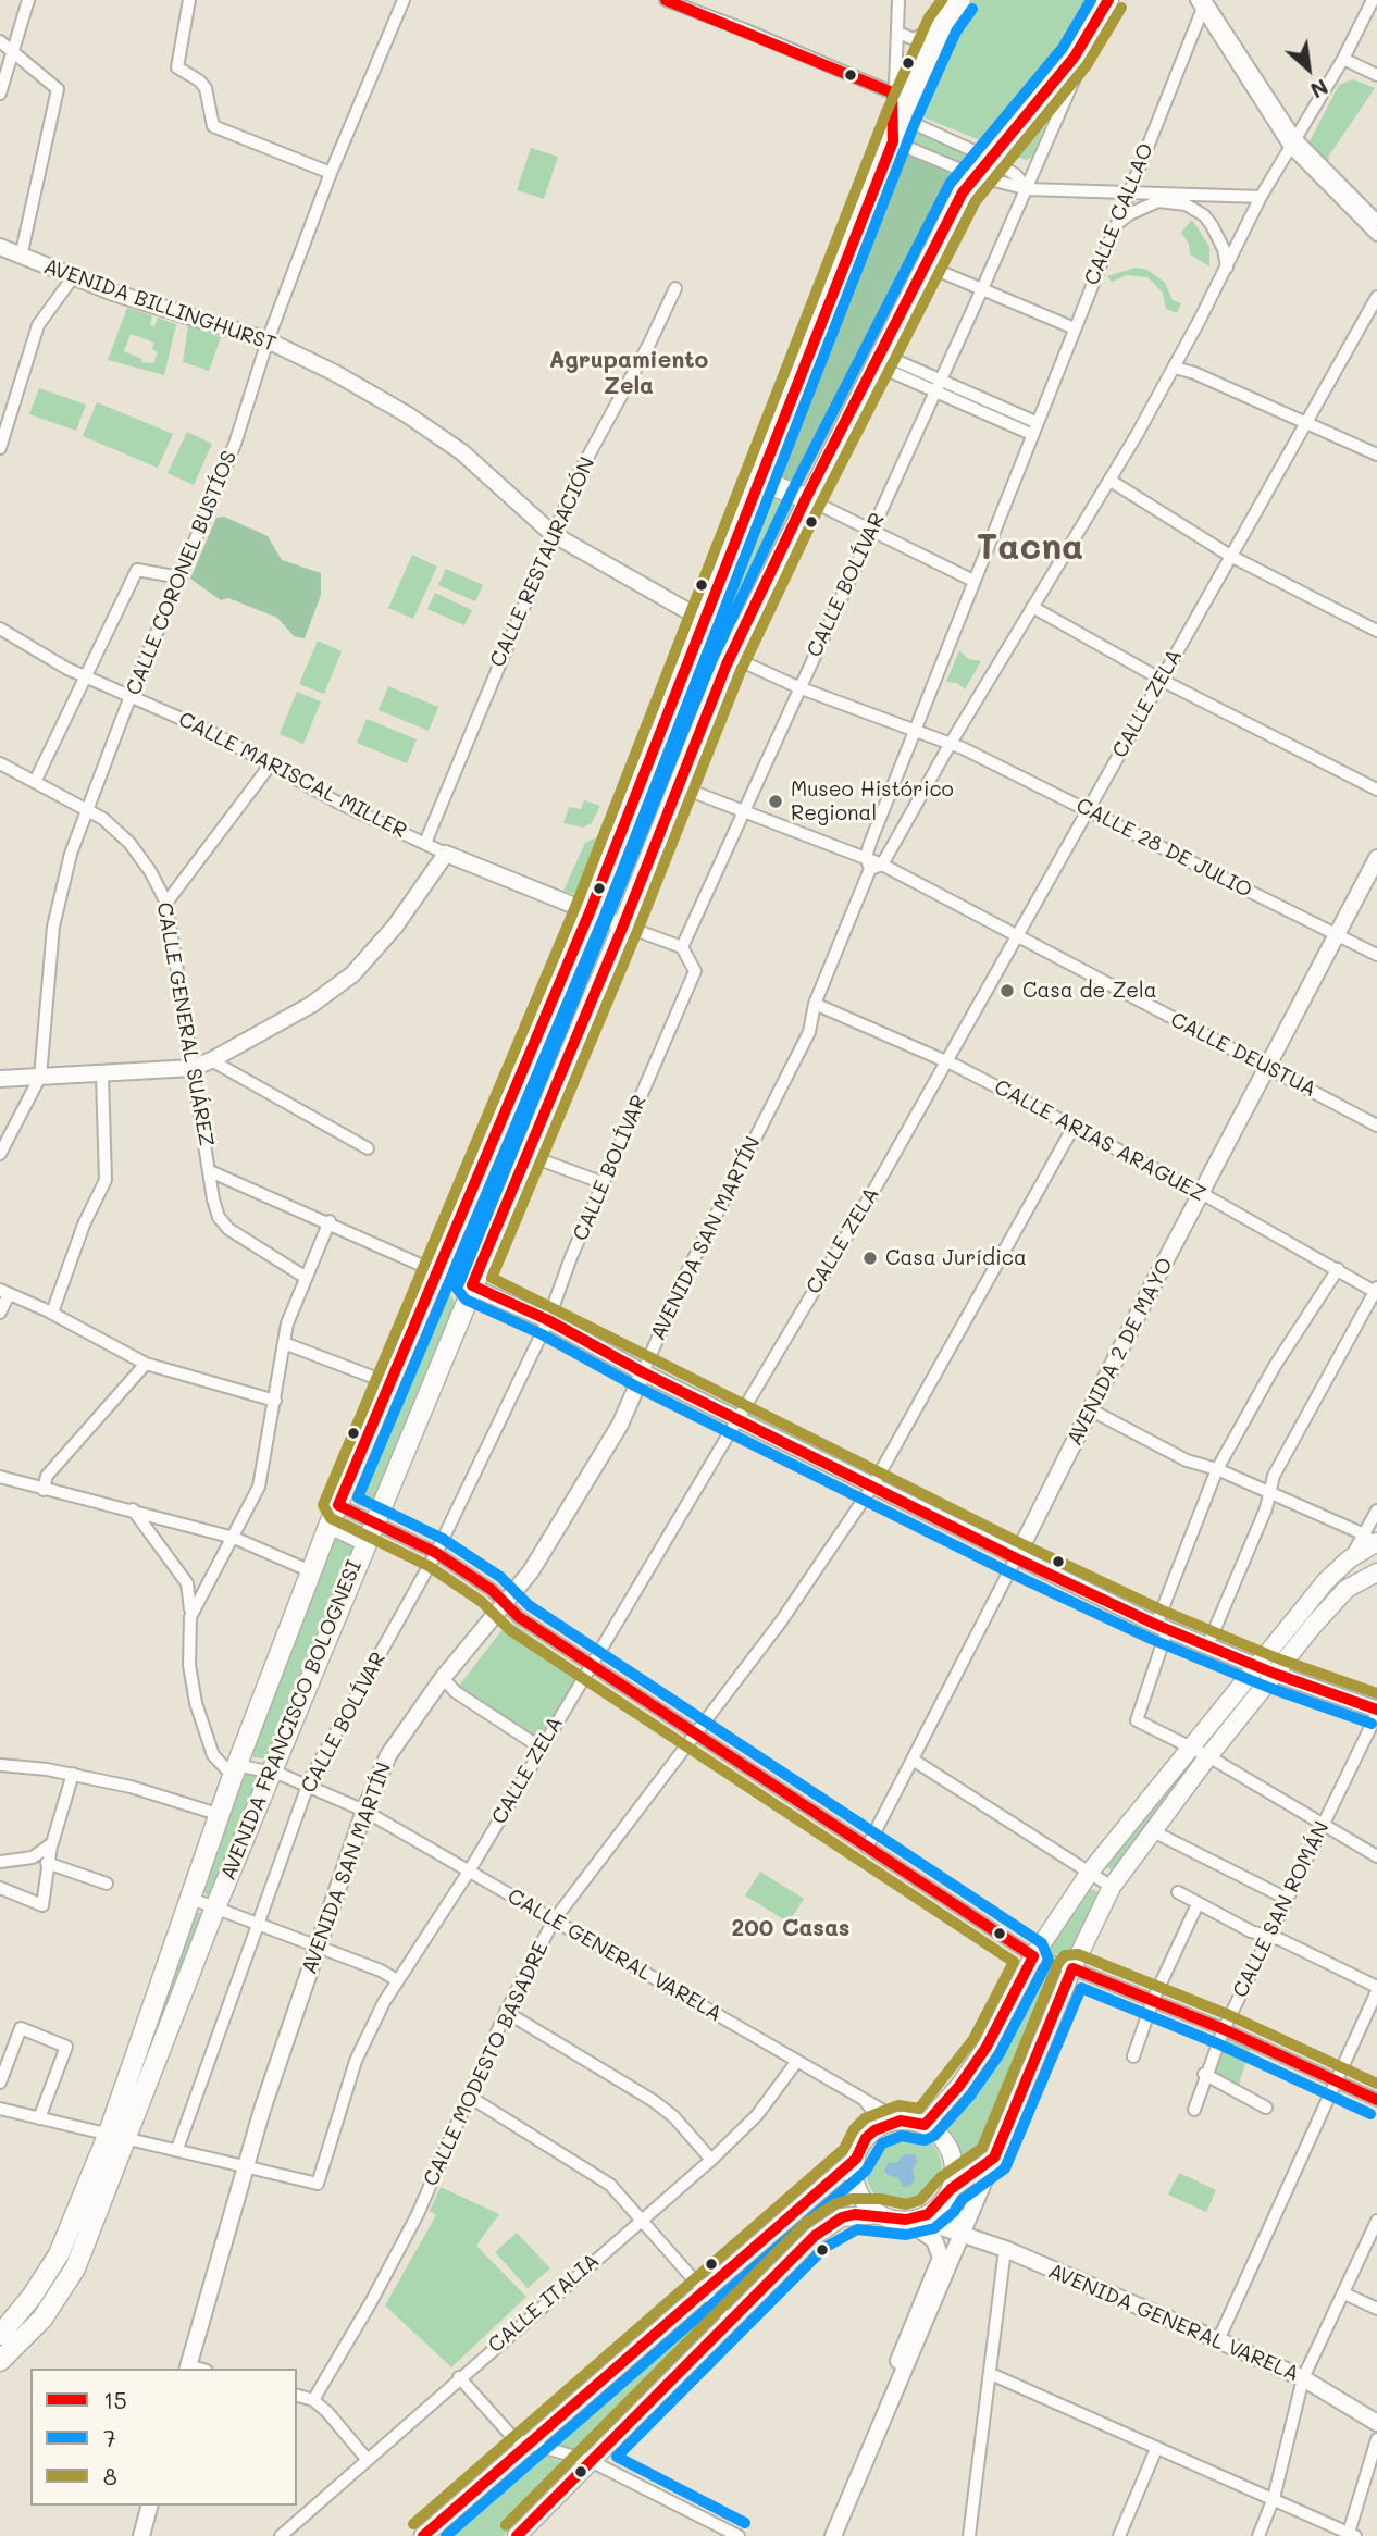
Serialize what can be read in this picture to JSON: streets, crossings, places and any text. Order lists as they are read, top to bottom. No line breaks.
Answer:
{"streets":{"main road":["AVENIDA FRANCISCO BOLOGNESI"],"street":["CALLE CALLAO","AVENIDA BILLINGHURST","CALLE RESTAURACIÓN","CALLE CORONEL BUSTÍOS","CALLE BOLÍVAR","CALLE ZELA","CALLE MARISCAL MILLER","CALLE 28 DE JULIO","CALLE GENERAL SUÁREZ","CALLE DEUSTUA","CALLE ARIAS ARAGUEZ","AVENIDA SAN MARTÍN","AVENIDA 2 DE MAYO","CALLE SAN ROMÁN","CALLE GENERAL VARELA","CALLE MODESTO BASADRE","CALLE ITALIA","AVENIDA GENERAL VARELA"]},"crossings":[["CALLE CALLAO","AVENIDA SAN MARTÍN"],["AVENIDA BILLINGHURST","CALLE RESTAURACIÓN"],["AVENIDA BILLINGHURST","CALLE CORONEL BUSTÍOS"],["AVENIDA BILLINGHURST","AVENIDA FRANCISCO BOLOGNESI"],["CALLE RESTAURACIÓN","CALLE MARISCAL MILLER"],["CALLE CORONEL BUSTÍOS","CALLE MARISCAL MILLER"],["CALLE CORONEL BUSTÍOS","CALLE GENERAL SUÁREZ"],["CALLE BOLÍVAR","CALLE 28 DE JULIO"],["CALLE BOLÍVAR","AVENIDA FRANCISCO BOLOGNESI"],["CALLE BOLÍVAR","CALLE GENERAL VARELA"],["CALLE ZELA","CALLE 28 DE JULIO"],["CALLE ZELA","CALLE DEUSTUA"],["CALLE ZELA","CALLE ARIAS ARAGUEZ"],["CALLE ZELA","AVENIDA SAN MARTÍN"],["CALLE ZELA","CALLE GENERAL VARELA"],["CALLE MARISCAL MILLER","AVENIDA FRANCISCO BOLOGNESI"],["CALLE 28 DE JULIO","AVENIDA SAN MARTÍN"],["CALLE 28 DE JULIO","AVENIDA 2 DE MAYO"],["CALLE 28 DE JULIO","AVENIDA FRANCISCO BOLOGNESI"],["CALLE DEUSTUA","AVENIDA 2 DE MAYO"],["CALLE ARIAS ARAGUEZ","AVENIDA SAN MARTÍN"],["CALLE ARIAS ARAGUEZ","AVENIDA 2 DE MAYO"],["CALLE ARIAS ARAGUEZ","CALLE MODESTO BASADRE"],["AVENIDA SAN MARTÍN","CALLE GENERAL VARELA"],["AVENIDA FRANCISCO BOLOGNESI","CALLE GENERAL VARELA"],["CALLE GENERAL VARELA","CALLE MODESTO BASADRE"],["CALLE GENERAL VARELA","CALLE ITALIA"],["CALLE GENERAL VARELA","AVENIDA GENERAL VARELA"]],"districts":["Agrupamiento Zela","Tacna","200 Casas"],"places":["Museo Histórico Regional","Casa de Zela","Casa Jurídica"],"lines":["transit line 15","transit line 7","transit line 8"],"legend":["15","7","8"],"north":"bottom right"}
